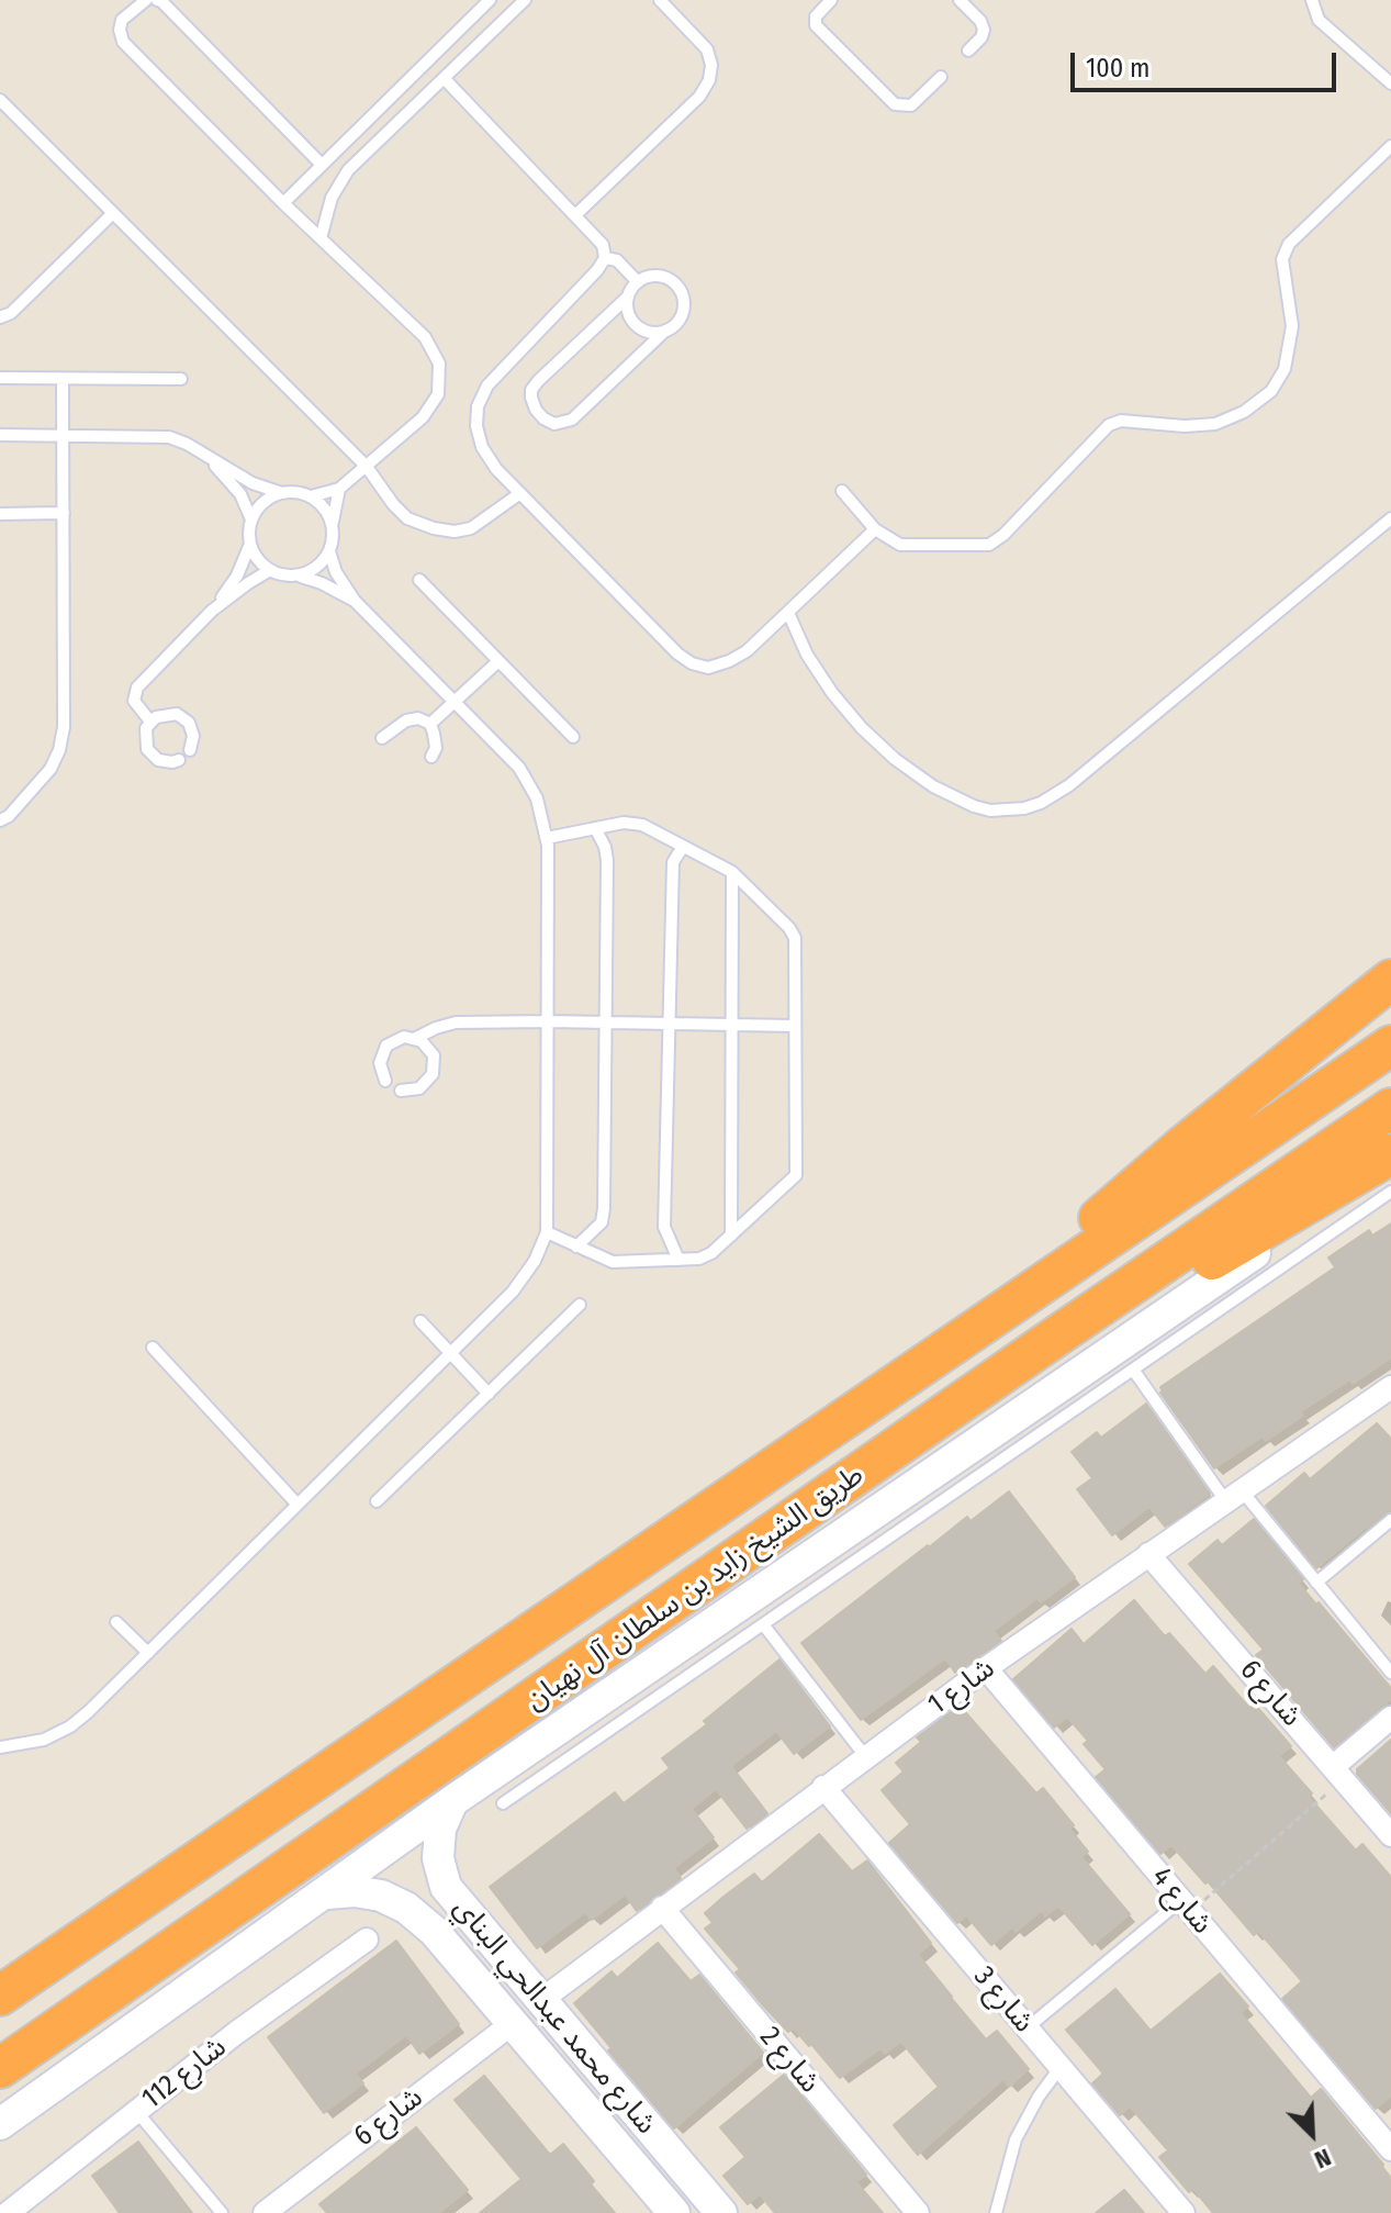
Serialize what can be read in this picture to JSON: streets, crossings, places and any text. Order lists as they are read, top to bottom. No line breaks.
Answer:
{"streets":{"highway":["طريق الشيخ زايد بن سلطان آل نهيان"],"main road":["شارع محمد عبدالحي البناي"],"street":["شارع 1","شارع 6","شارع 4","شارع 3","شارع 2","شارع 112"]},"crossings":[["شارع 1","شارع 6"],["شارع 1","شارع 4"],["شارع 1","شارع 3"],["شارع 1","شارع محمد عبدالحي البناي"],["شارع 1","شارع 2"],["شارع 6","شارع محمد عبدالحي البناي"]],"scale_bar":"100 m","north":"bottom right"}
